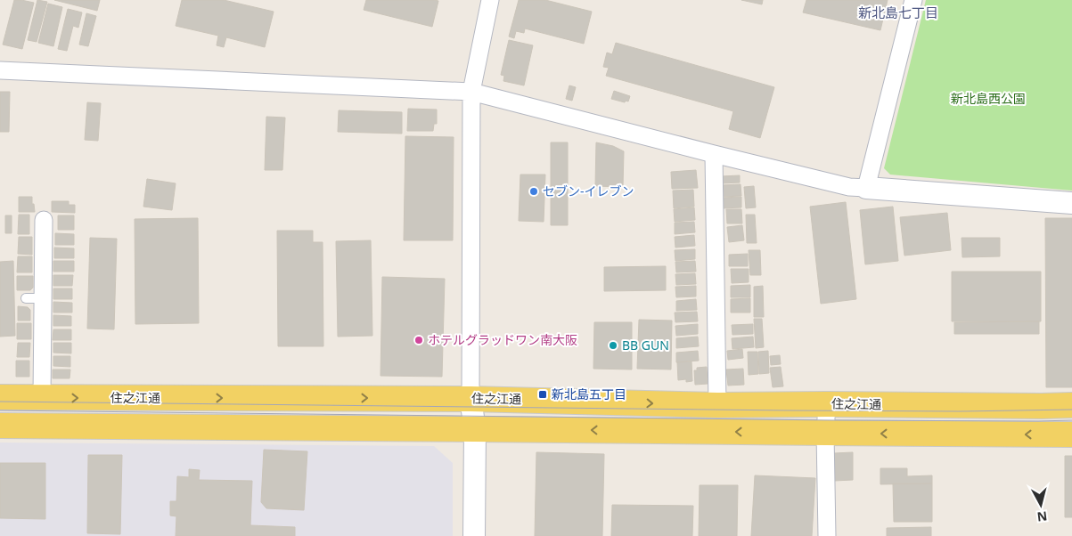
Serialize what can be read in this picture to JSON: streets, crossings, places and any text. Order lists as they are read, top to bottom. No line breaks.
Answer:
{"streets":{"main road":["住之江通"]},"districts":["新北島七丁目"],"parks":["新北島西公園"],"places":{"other":["セブン-イレブン","ホテルグラッドワン南大阪","BB GUN"],"transit":["新北島五丁目"]},"north":"bottom"}
